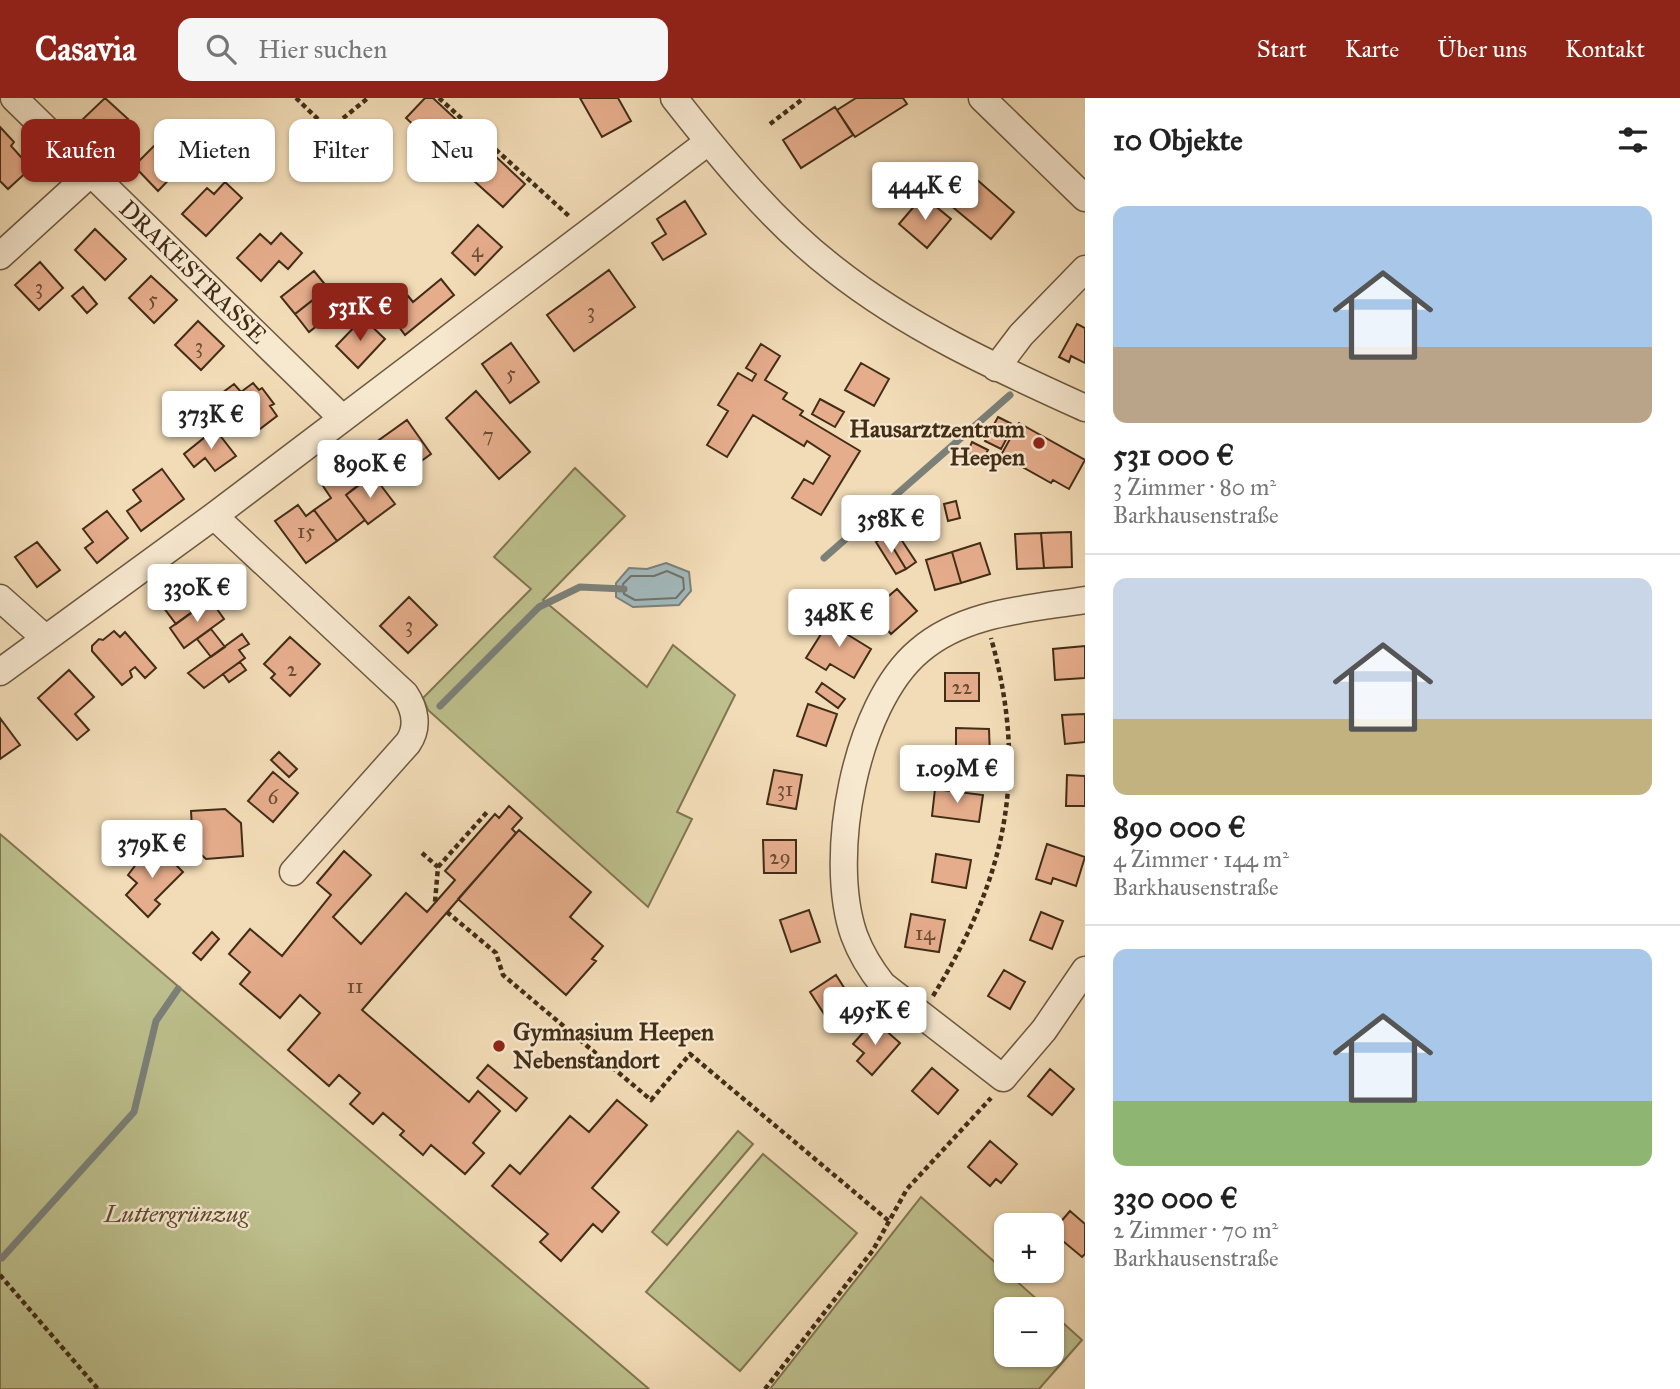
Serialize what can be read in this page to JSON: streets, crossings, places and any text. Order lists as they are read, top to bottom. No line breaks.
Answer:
{"streets":{"street":["DRAKESTRASSE"]},"parks":["Luttergrünzug"],"places":["Hausarztzentrum Heepen","Gymnasium Heepen Nebenstandort"],"house_numbers":["4","3","5","3","3","5","7","15","3","2","22","31","6","29","14","11"],"page":{"header":"Casavia","search":"Hier suchen","nav":["Start","Karte","Über uns","Kontakt"],"heading":"10 Objekte","chip":["Kaufen","Mieten","Filter","Neu"],"price":["444K €","531K €","373K €","890K €","358K €","330K €","348K €","1.09M €","379K €","495K €"],"list":[{"name":"531 000 €","note":"3 Zimmer · 80 m² · Barkhausenstraße"},{"name":"890 000 €","note":"4 Zimmer · 144 m² · Barkhausenstraße"},{"name":"330 000 €","note":"2 Zimmer · 70 m² · Barkhausenstraße"}],"map_buttons":["+","−"]}}
